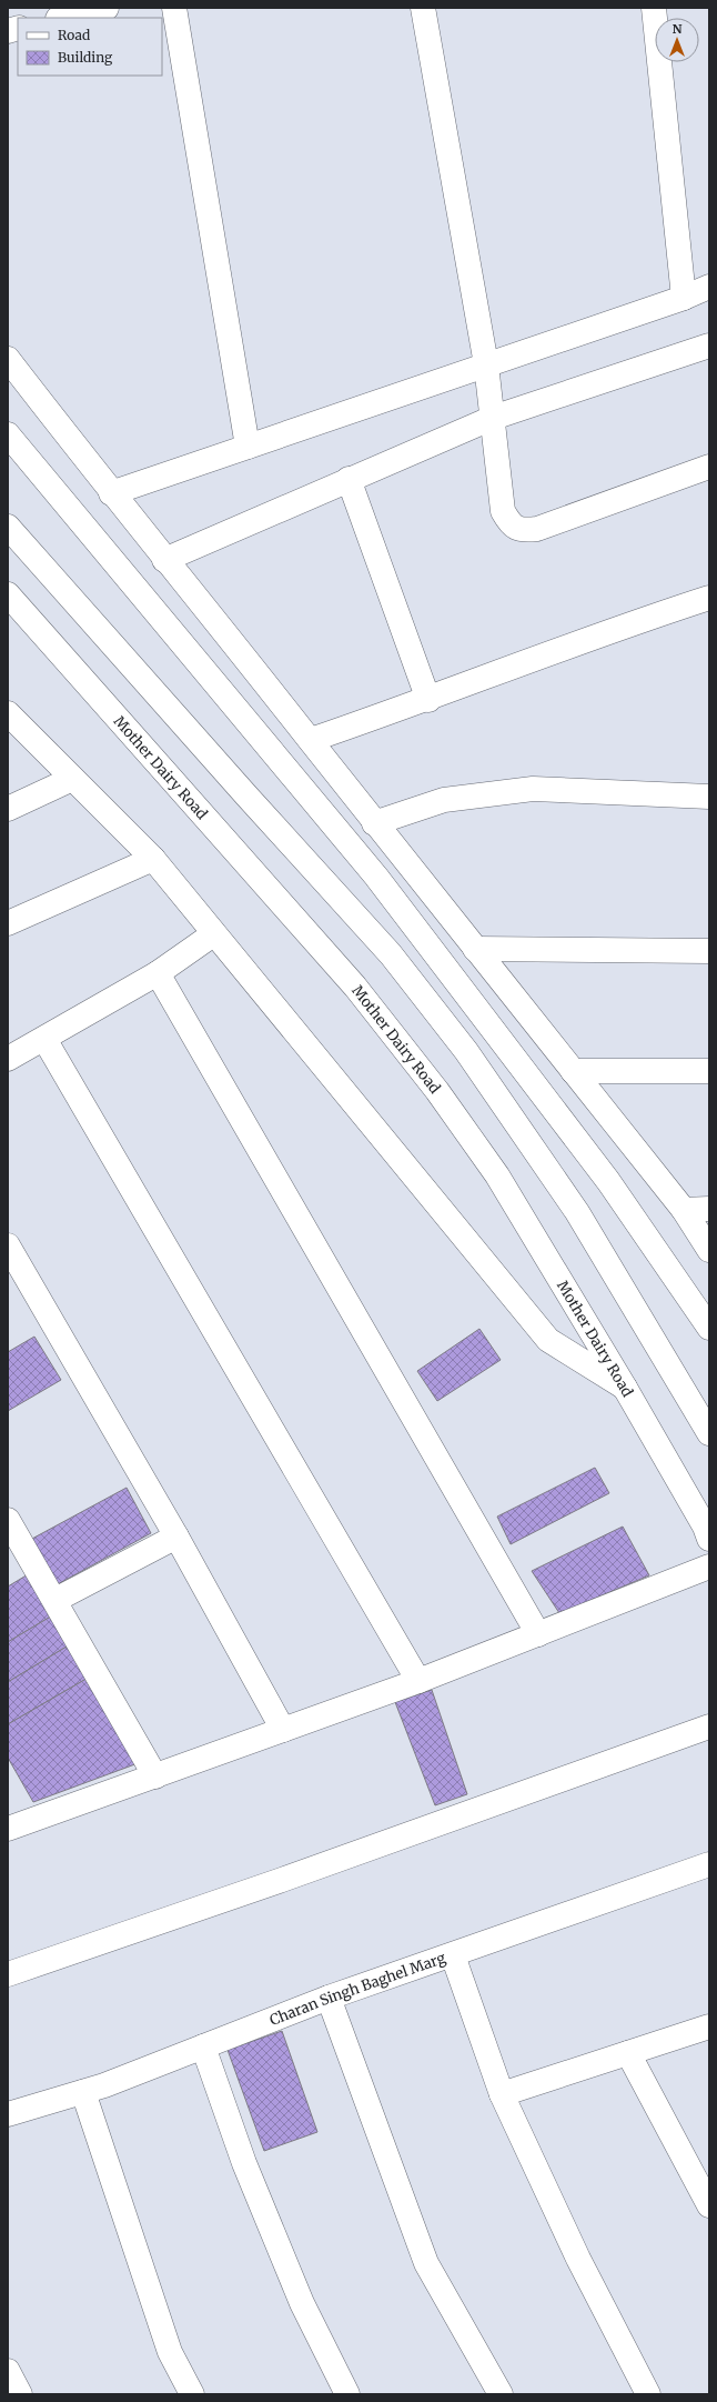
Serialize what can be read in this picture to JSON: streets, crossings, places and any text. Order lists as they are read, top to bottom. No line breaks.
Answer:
{"streets":{"street":["Mother Dairy Road","Charan Singh Baghel Marg"]},"legend":["Road","Building"],"north":"top"}
